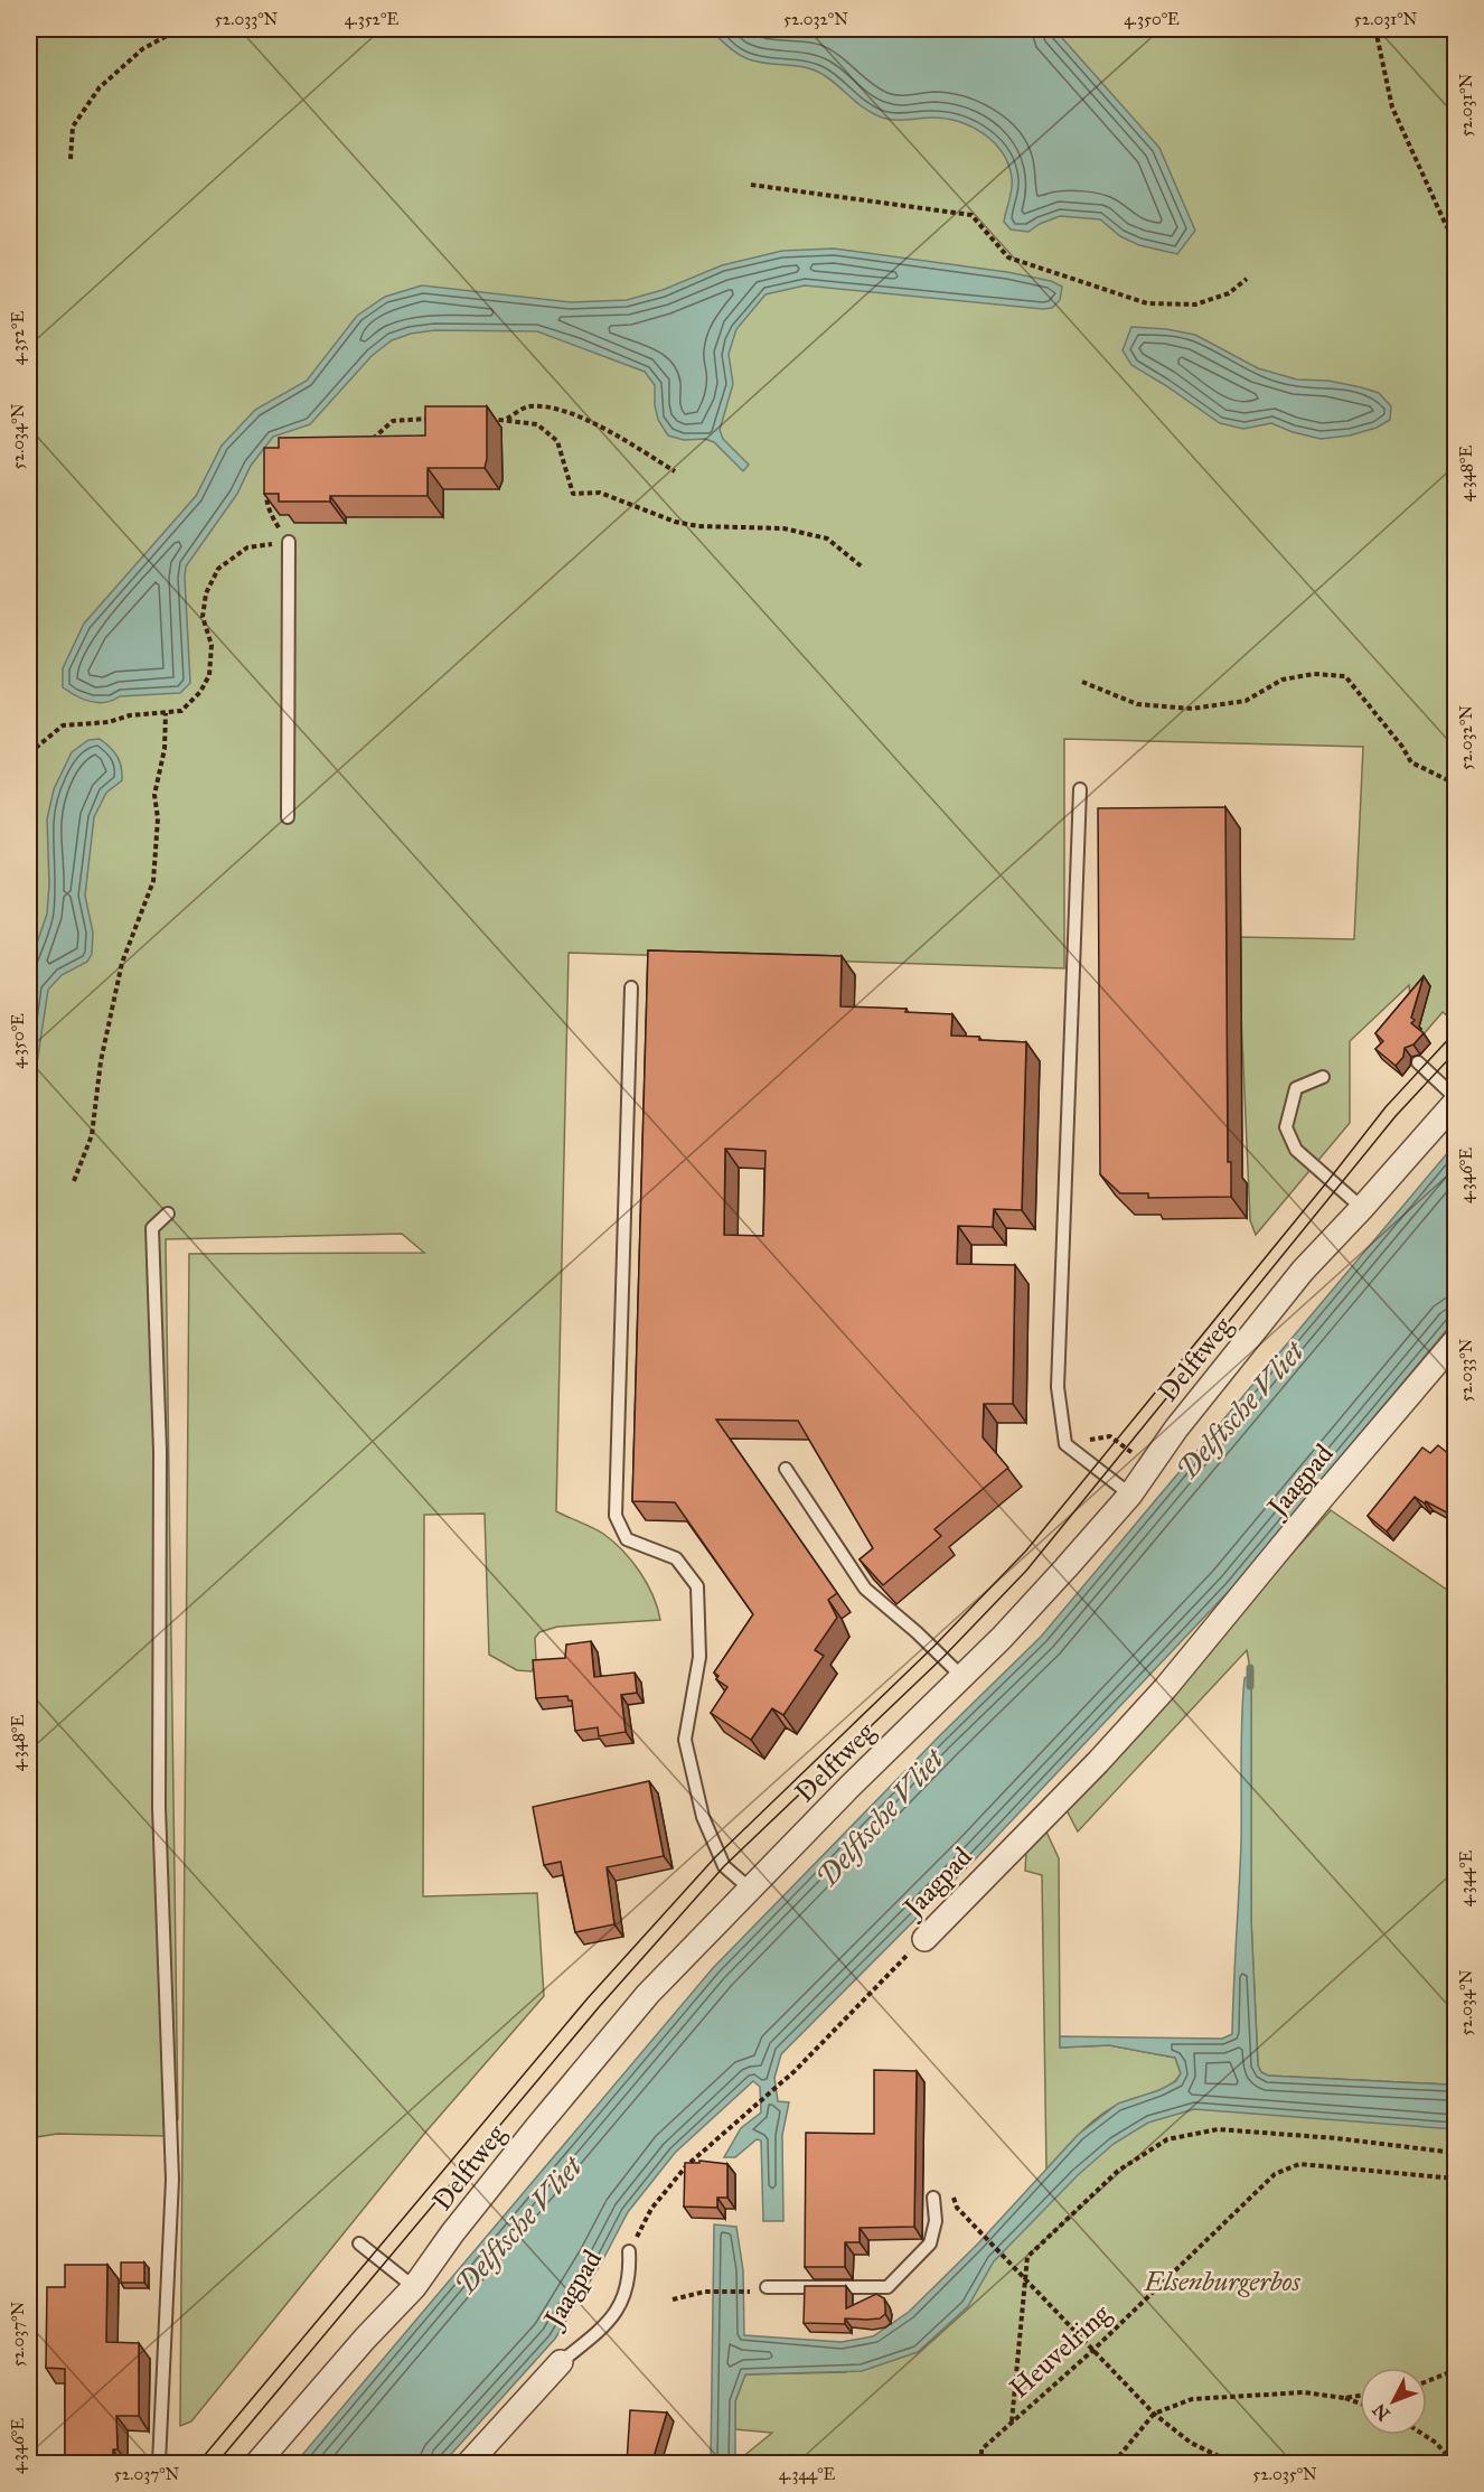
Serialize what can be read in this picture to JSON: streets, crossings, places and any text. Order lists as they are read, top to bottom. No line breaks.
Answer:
{"streets":{"street":["Delftweg","Jaagpad"],"path":["Heuvelring"]},"water":["Delftsche Vliet"],"parks":["Elsenburgerbos"],"north":"bottom left","coordinates":["52.033°N","4.352°E","52.032°N","4.350°E","52.031°N","52.034°N","4.348°E","4.346°E","4.344°E","52.037°N","52.035°N"]}
